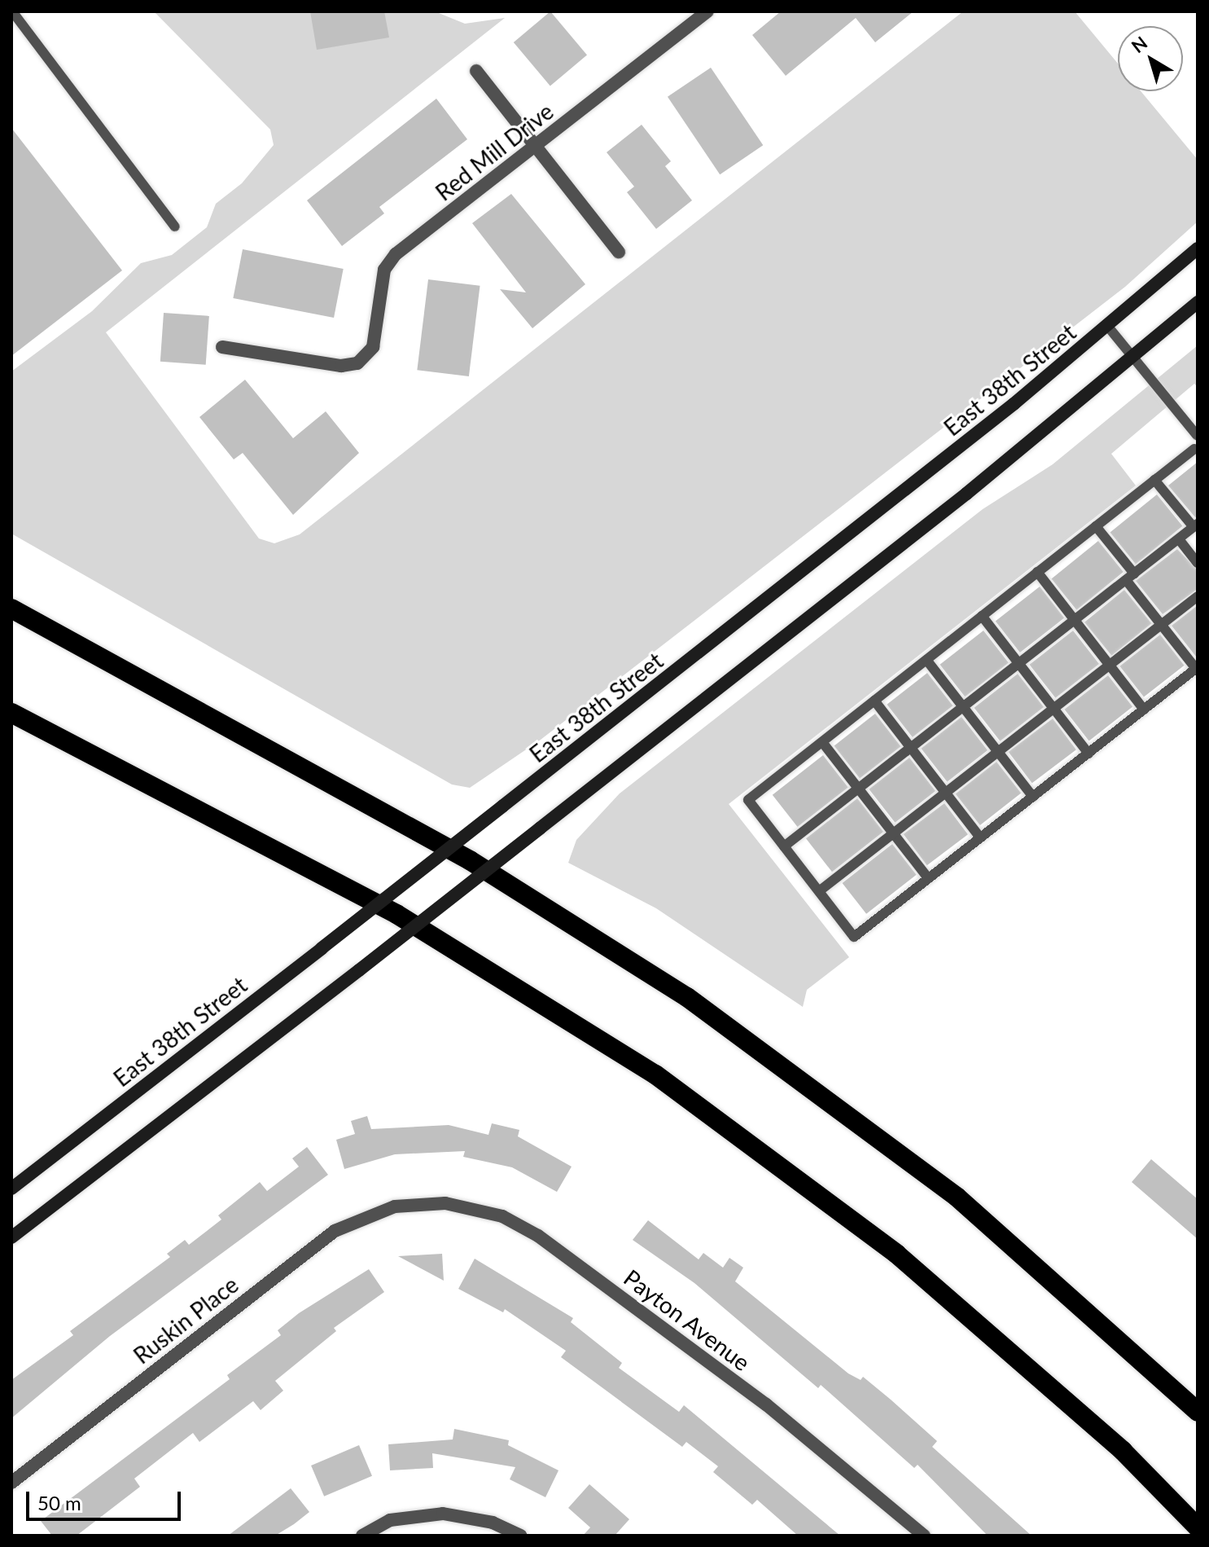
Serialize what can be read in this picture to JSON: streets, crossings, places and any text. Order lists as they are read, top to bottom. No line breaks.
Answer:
{"streets":{"main road":["East 38th Street"],"street":["Red Mill Drive","Ruskin Place","Payton Avenue"]},"crossings":[["Ruskin Place","Payton Avenue"]],"scale_bar":"50 m","north":"top left"}
